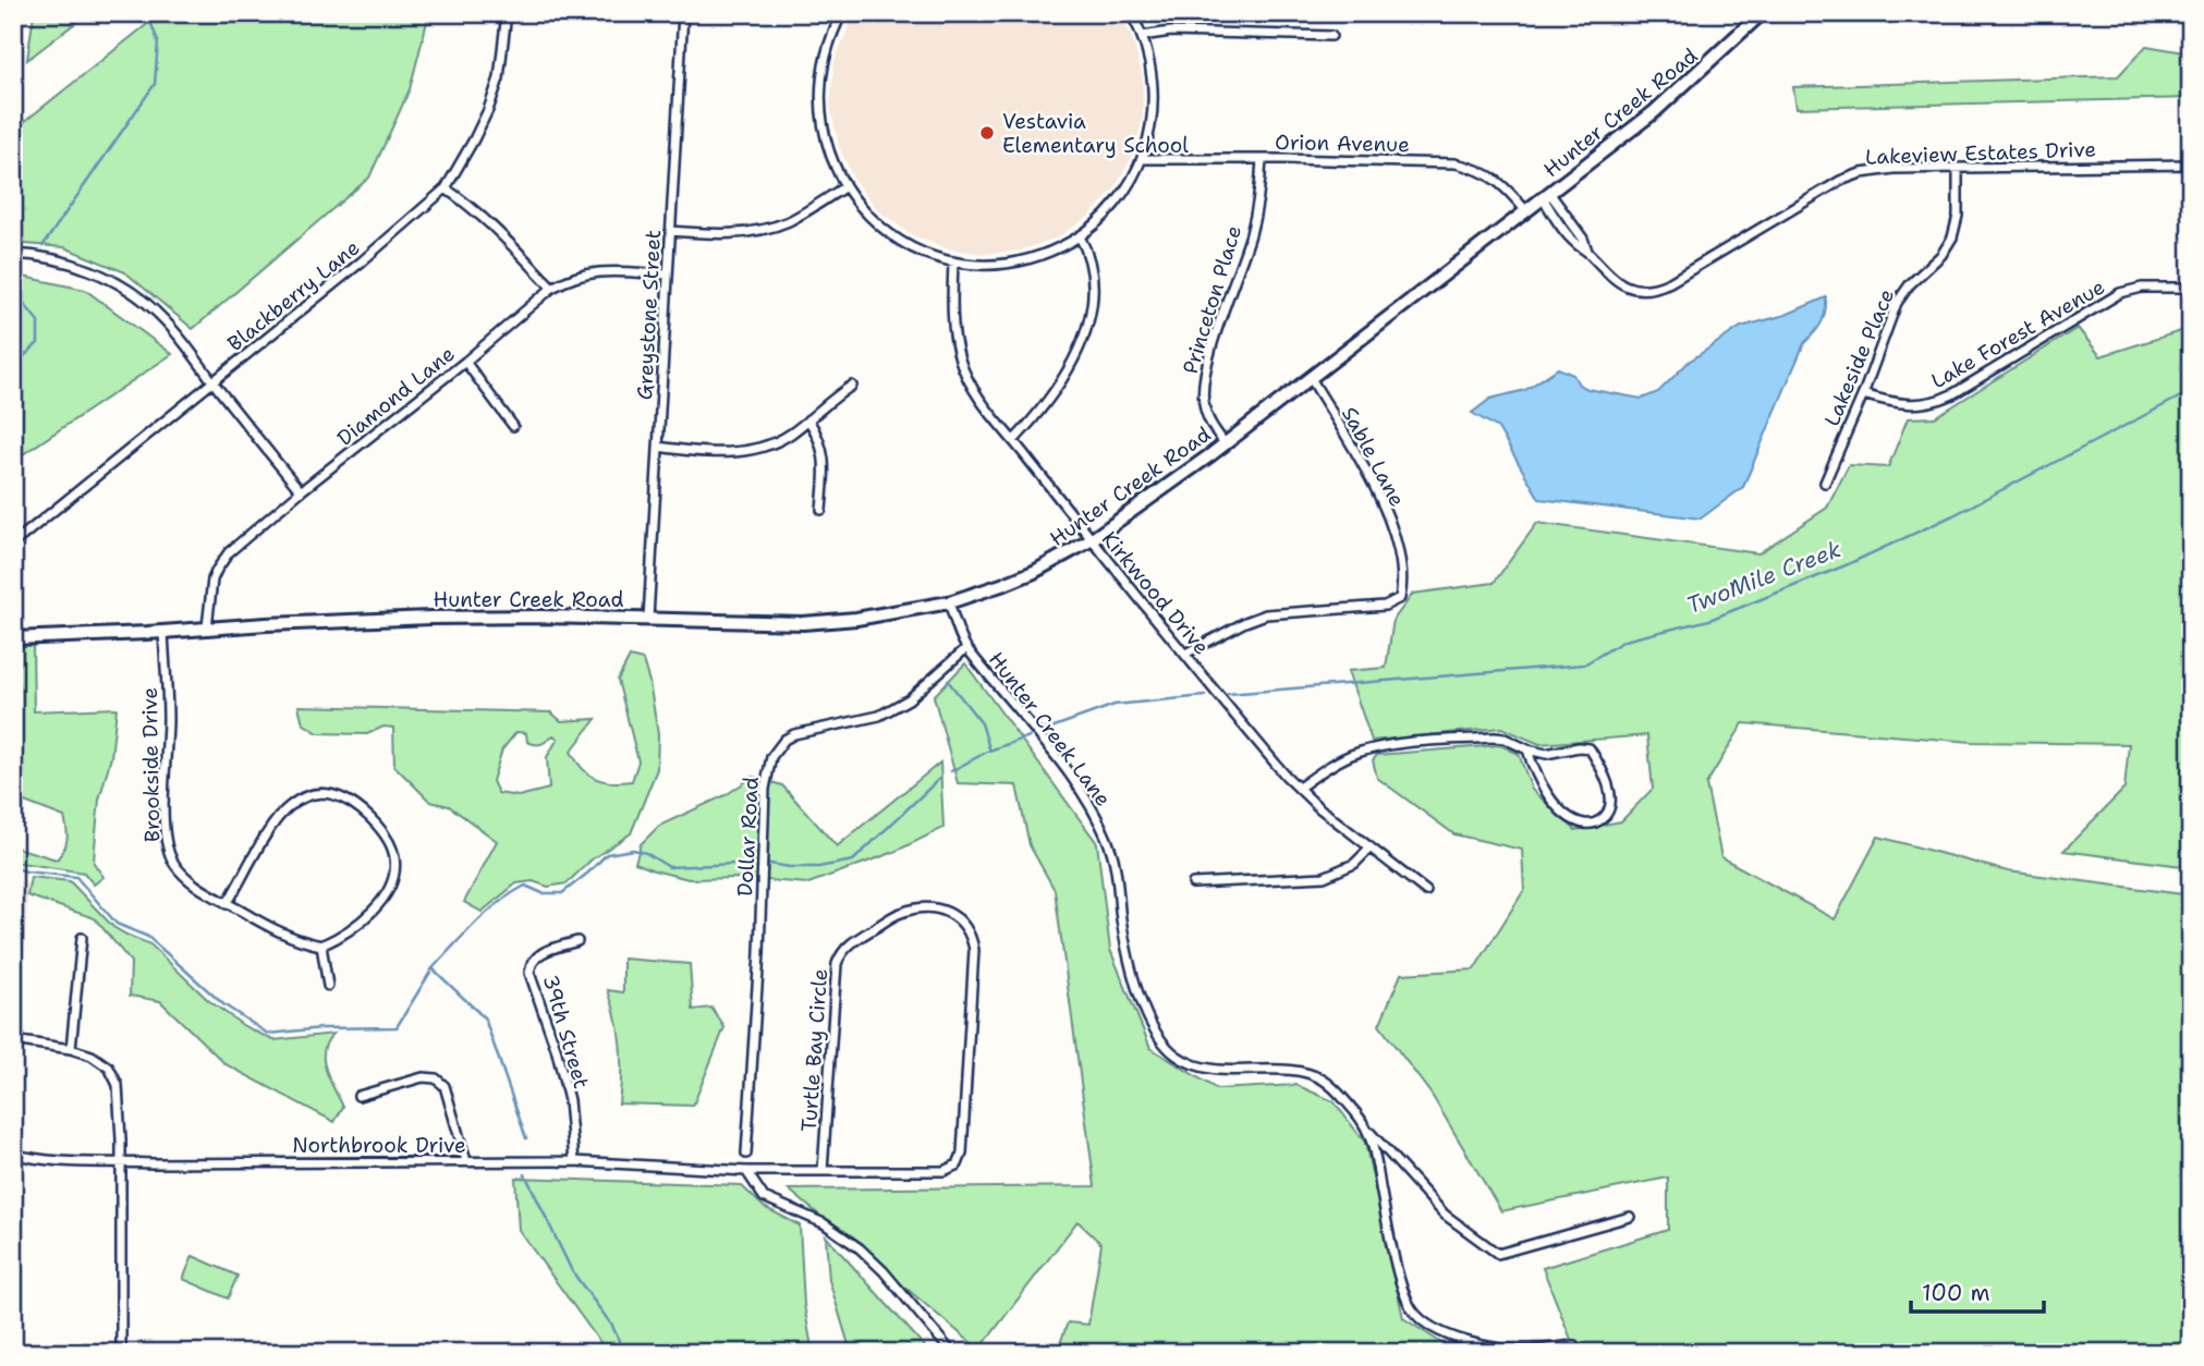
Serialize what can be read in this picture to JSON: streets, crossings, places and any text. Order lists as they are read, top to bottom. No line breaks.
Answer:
{"streets":{"main road":["Hunter Creek Road"],"street":["Orion Avenue","Lakeview Estates Drive","Blackberry Lane","Princeton Place","Greystone Street","Lake Forest Avenue","Lakeside Place","Diamond Lane","Sable Lane","Kirkwood Drive","Hunter Creek Lane","Brookside Drive","Dollar Road","39th Street","Turtle Bay Circle","Northbrook Drive"]},"crossings":[["Hunter Creek Road","Orion Avenue"],["Hunter Creek Road","Lakeview Estates Drive"],["Hunter Creek Road","Princeton Place"],["Hunter Creek Road","Greystone Street"],["Hunter Creek Road","Diamond Lane"],["Hunter Creek Road","Sable Lane"],["Hunter Creek Road","Kirkwood Drive"],["Hunter Creek Road","Brookside Drive"],["Orion Avenue","Princeton Place"],["Lakeview Estates Drive","Lakeside Place"],["Greystone Street","Diamond Lane"],["Lake Forest Avenue","Lakeside Place"],["Sable Lane","Kirkwood Drive"],["Hunter Creek Lane","Dollar Road"],["39th Street","Northbrook Drive"],["Turtle Bay Circle","Northbrook Drive"]],"water":["TwoMile Creek"],"places":["Vestavia Elementary School"],"scale_bar":"100 m"}
